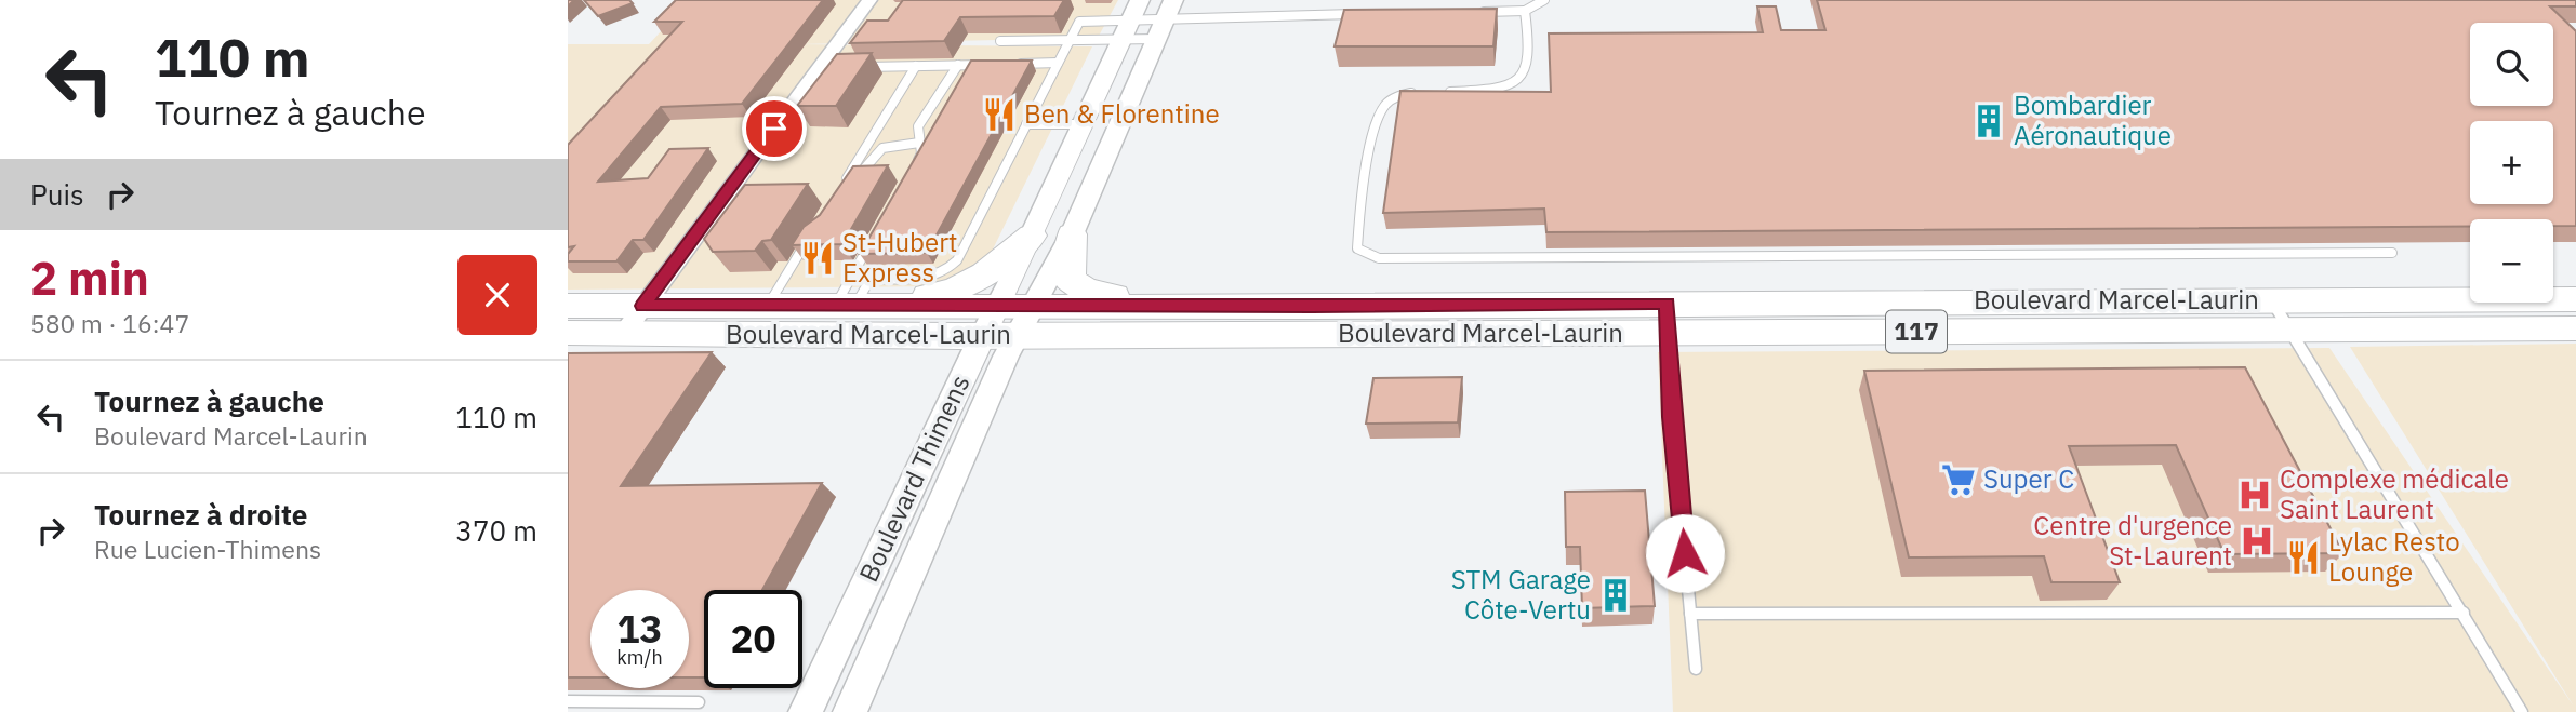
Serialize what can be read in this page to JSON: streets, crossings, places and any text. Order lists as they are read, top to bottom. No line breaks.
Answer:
{"streets":{"main road":["Boulevard Marcel-Laurin","117"],"street":["Boulevard Thimens"]},"crossings":[["Boulevard Marcel-Laurin","Boulevard Thimens"]],"places":{"restaurant":["Ben & Florentine","St-Hubert Express","Lylac Resto Lounge"],"building":["Bombardier Aéronautique","STM Garage Côte-Vertu"],"supermarket":["Super C"],"hospital":["Complexe médicale Saint Laurent","Centre d'urgence St-Laurent"]},"page":{"turn":["110 m","Tournez à gauche"],"map_buttons":["+","−"],"then":"Puis","heading":["2 min","580 m · 16:47"],"list":[{"name":"Tournez à gauche","note":"Boulevard Marcel-Laurin","value":"110 m"},{"name":"Tournez à droite","note":"Rue Lucien-Thimens","value":"370 m"}],"speed":"13 km/h","limit":"20"}}
